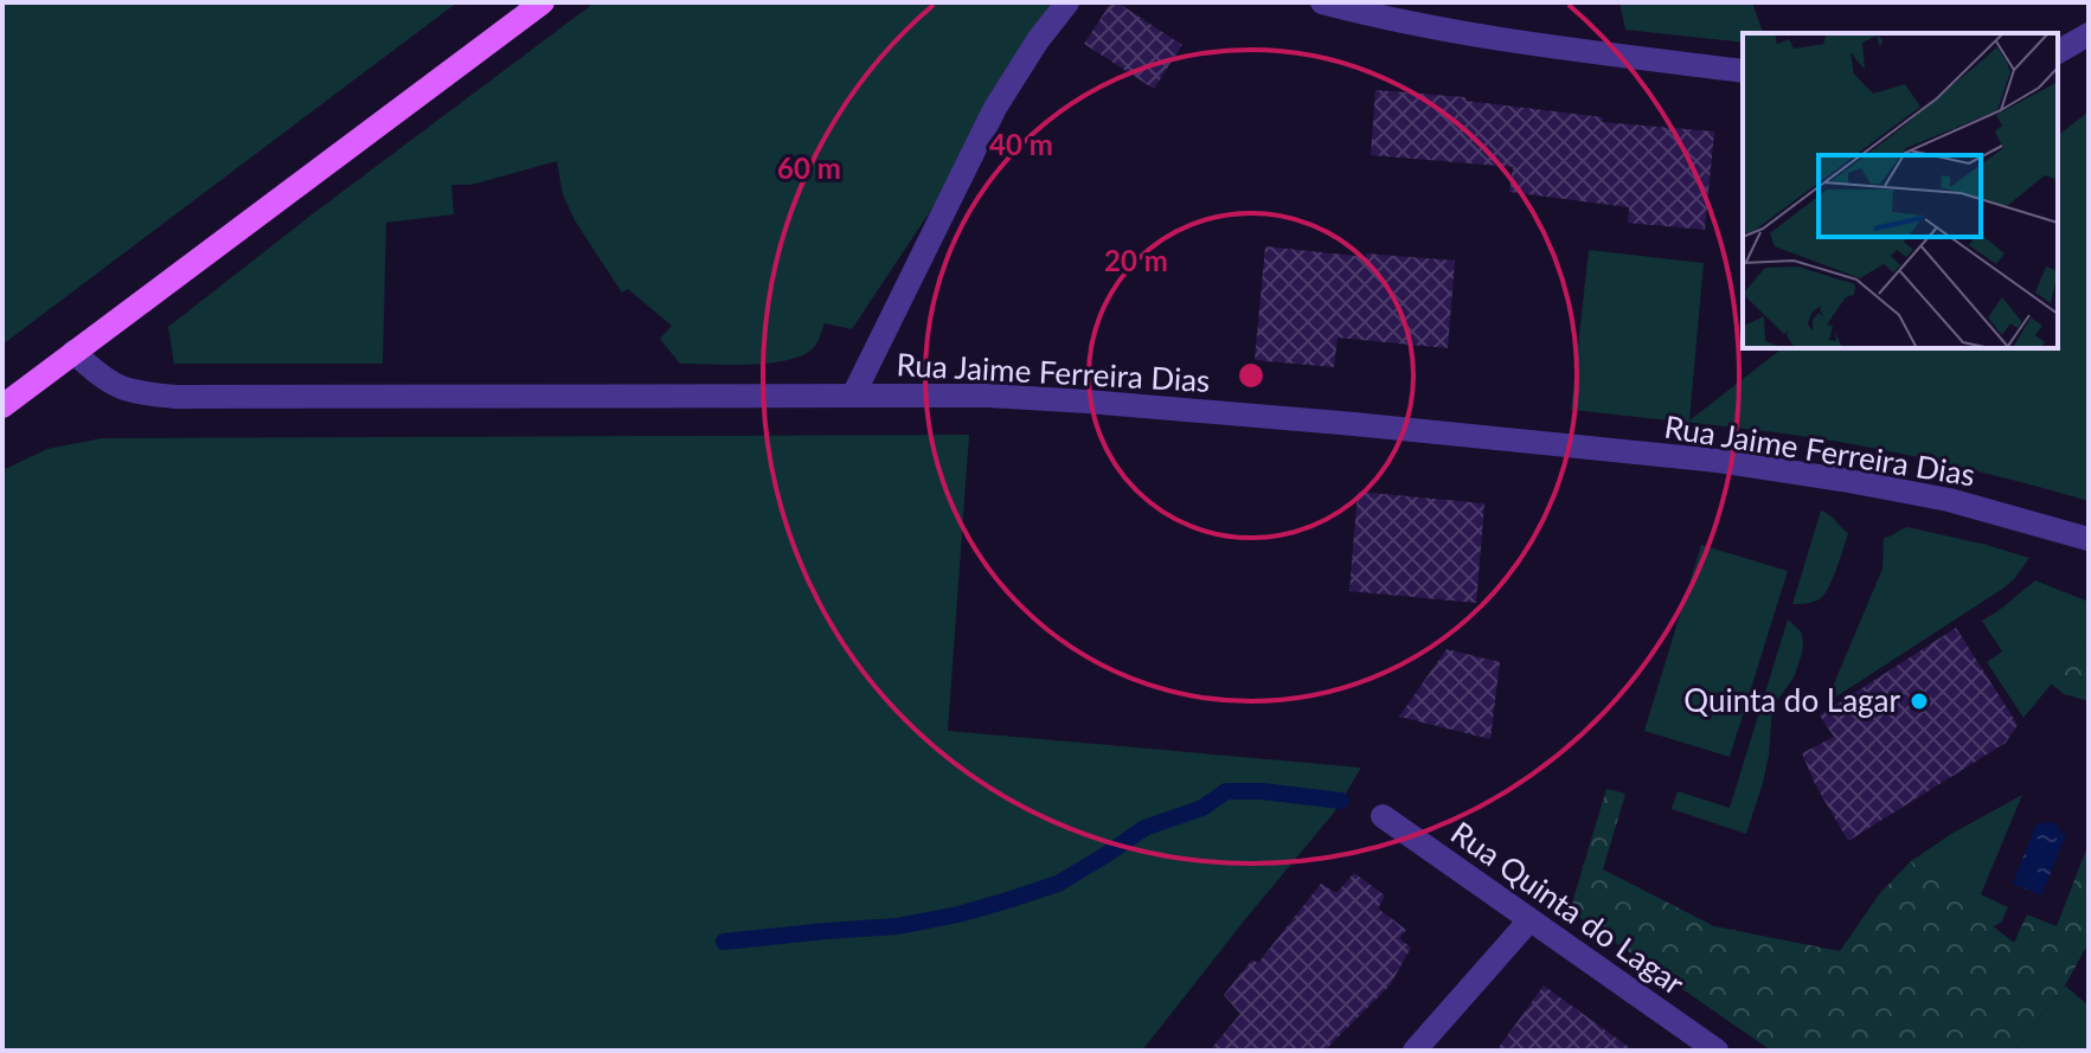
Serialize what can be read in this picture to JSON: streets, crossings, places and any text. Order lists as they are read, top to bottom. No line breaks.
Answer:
{"streets":{"street":["Rua Jaime Ferreira Dias","Rua Quinta do Lagar"]},"places":["Quinta do Lagar"],"rings":["40 m","60 m","20 m"]}
